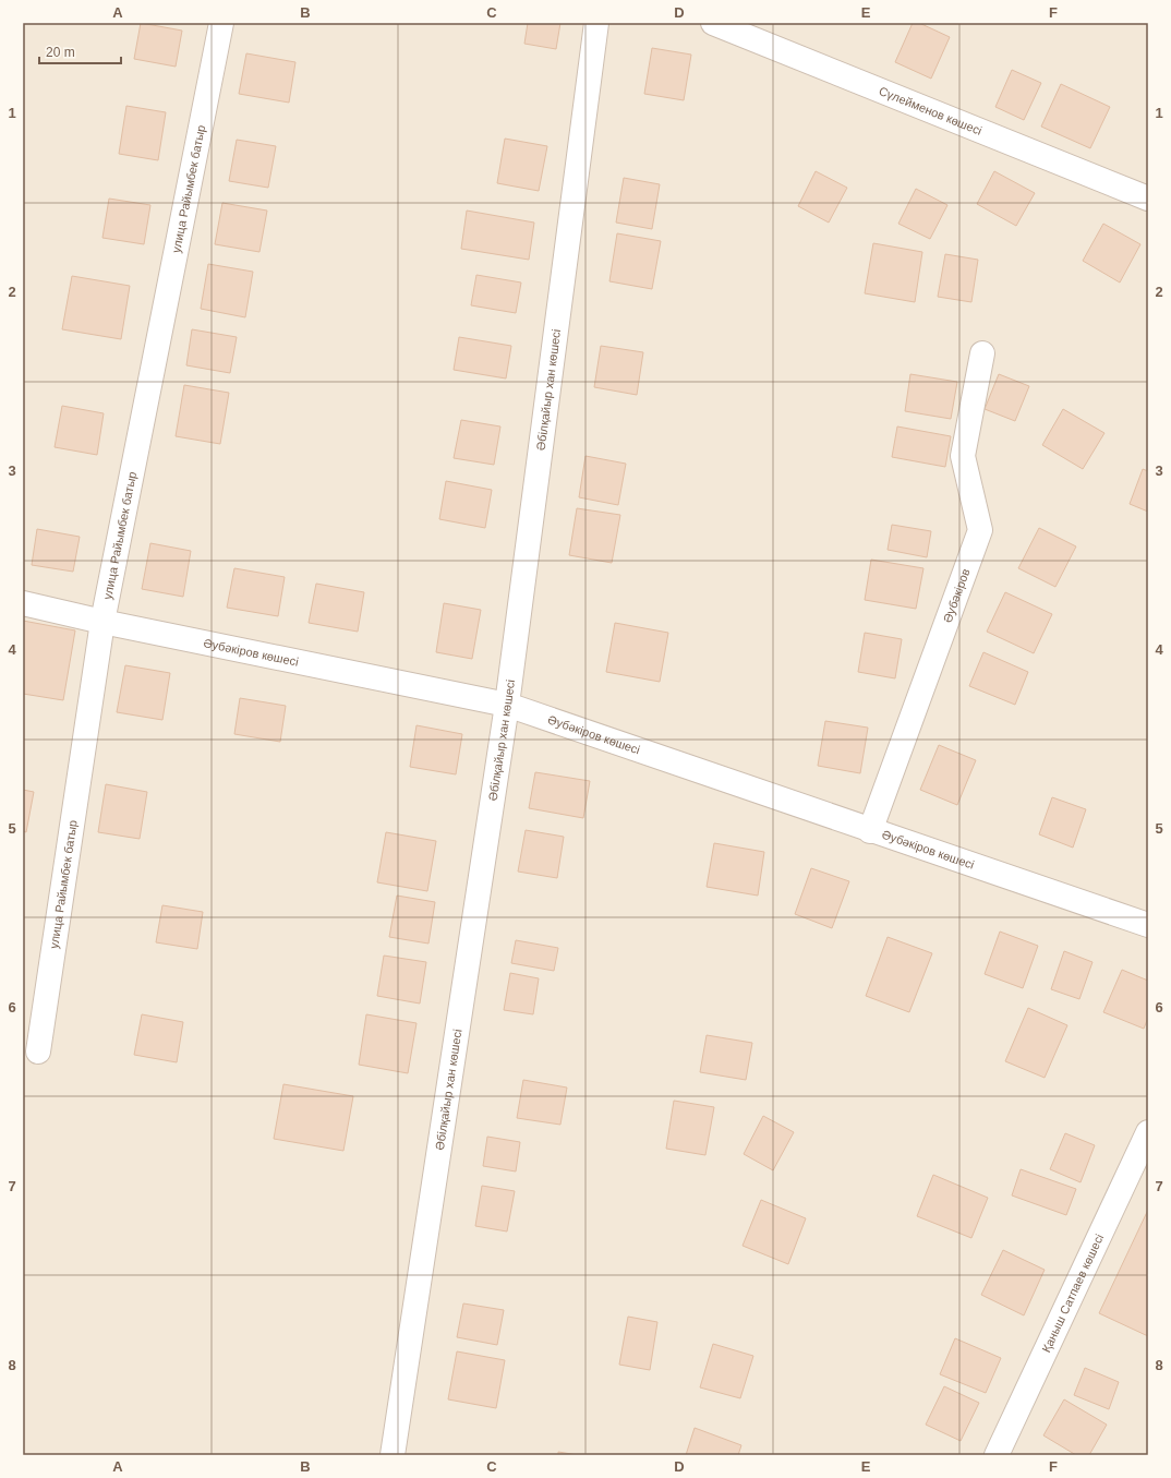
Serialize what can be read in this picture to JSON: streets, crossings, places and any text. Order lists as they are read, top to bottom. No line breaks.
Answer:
{"streets":{"street":["Сүлейменов көшесі","улица Райымбек батыр","Әбілқайыр хан көшесі","Әубәкіров","Әубәкіров көшесі","Қаныш Сатпаев көшесі"]},"crossings":[["улица Райымбек батыр","Әубәкіров көшесі"],["Әбілқайыр хан көшесі","Әубәкіров көшесі"],["Әубәкіров","Әубәкіров көшесі"]],"scale_bar":"20 m","grid":{"columns":["A","B","C","D","E","F"],"rows":["1","2","3","4","5","6","7","8"]}}
